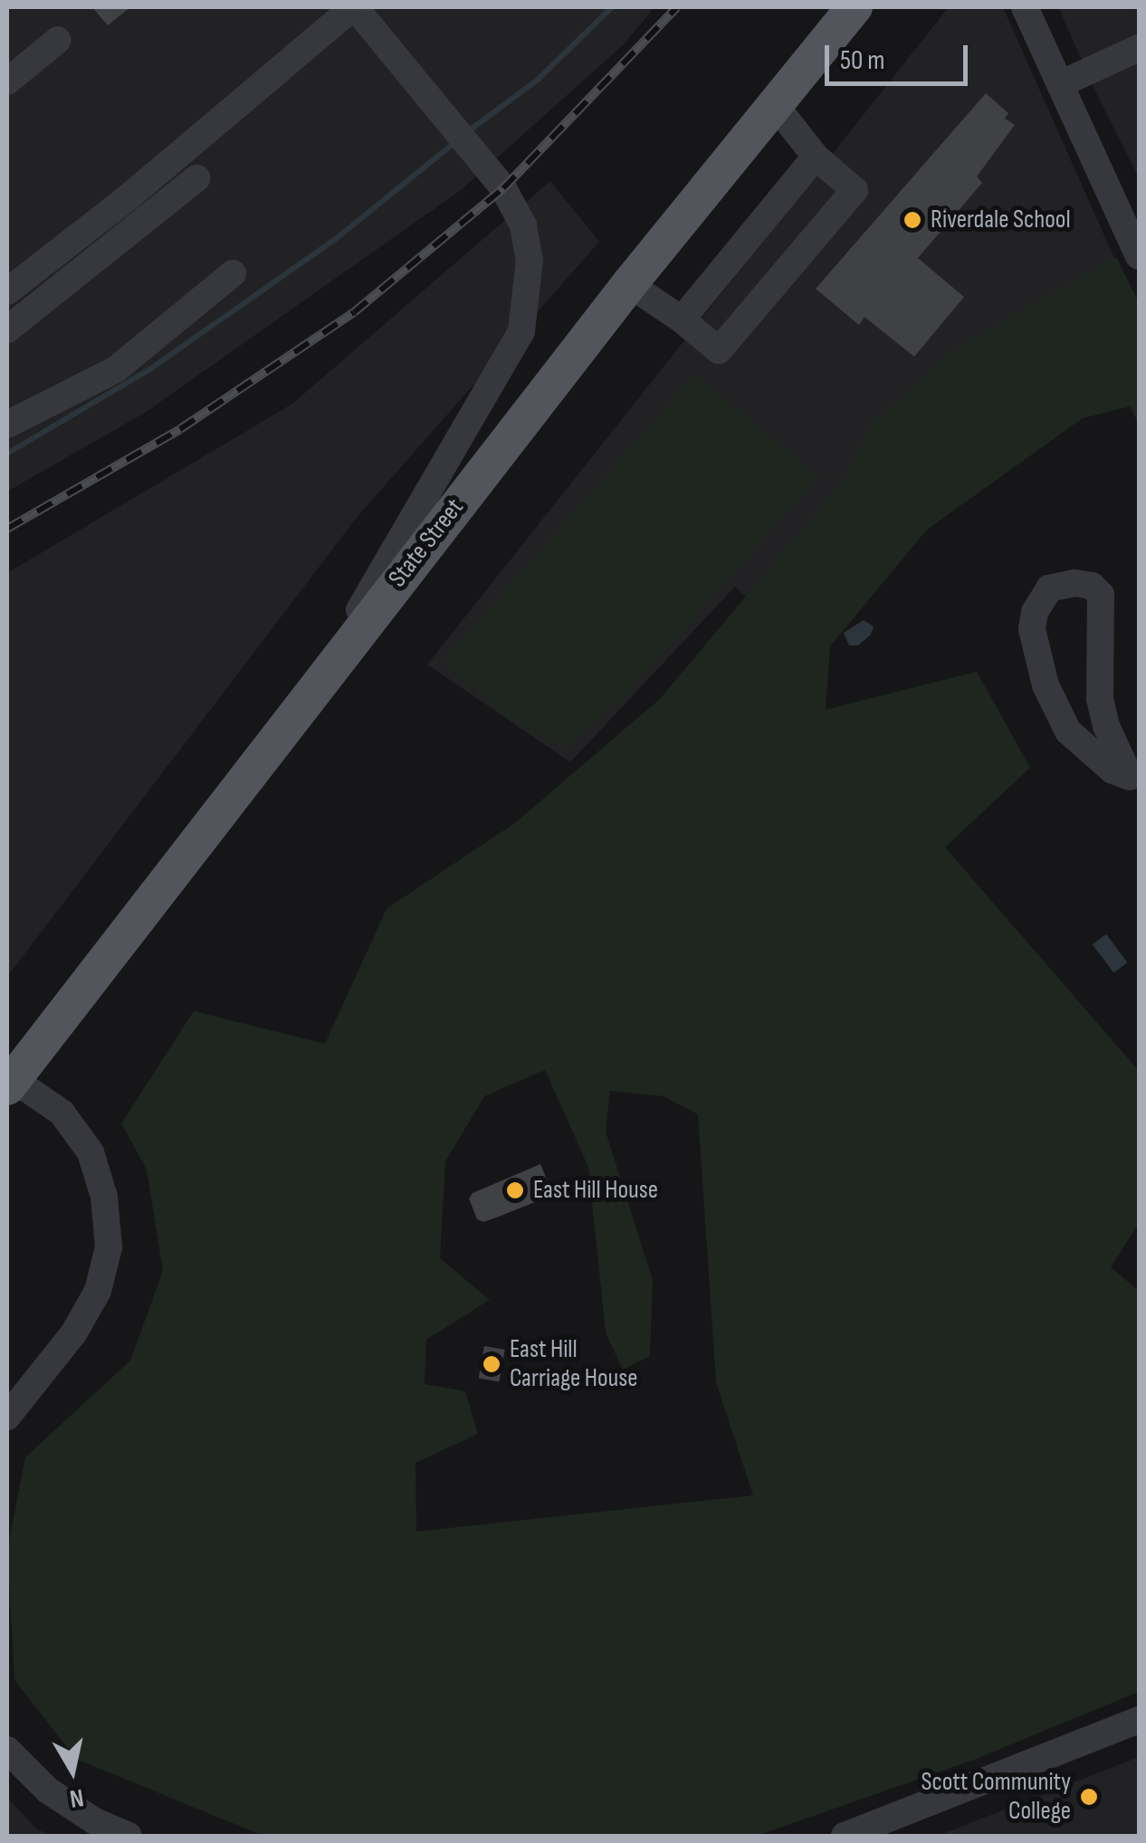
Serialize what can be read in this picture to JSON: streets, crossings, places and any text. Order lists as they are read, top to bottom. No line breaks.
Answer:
{"streets":{"main road":["State Street"]},"places":["Riverdale School","East Hill House","East Hill Carriage House","Scott Community College"],"scale_bar":"50 m","north":"bottom"}
